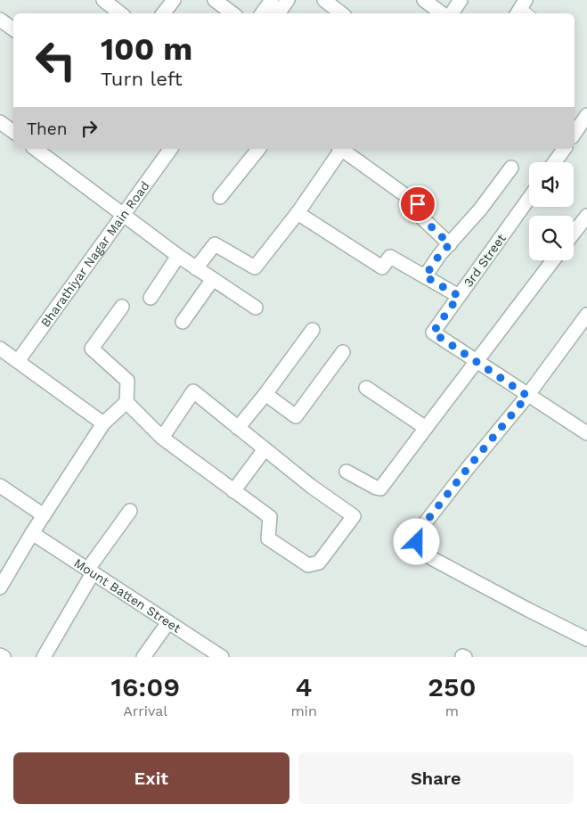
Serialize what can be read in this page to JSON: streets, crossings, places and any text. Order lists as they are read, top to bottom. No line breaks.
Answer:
{"streets":{"street":["Bharathiyar Nagar Main Road","3rd Street","Mount Batten Street"]},"page":{"turn":["100 m","Turn left"],"then":"Then","eta":["16:09","Arrival","4","min","250","m"],"buttons":["Exit","Share"]}}
